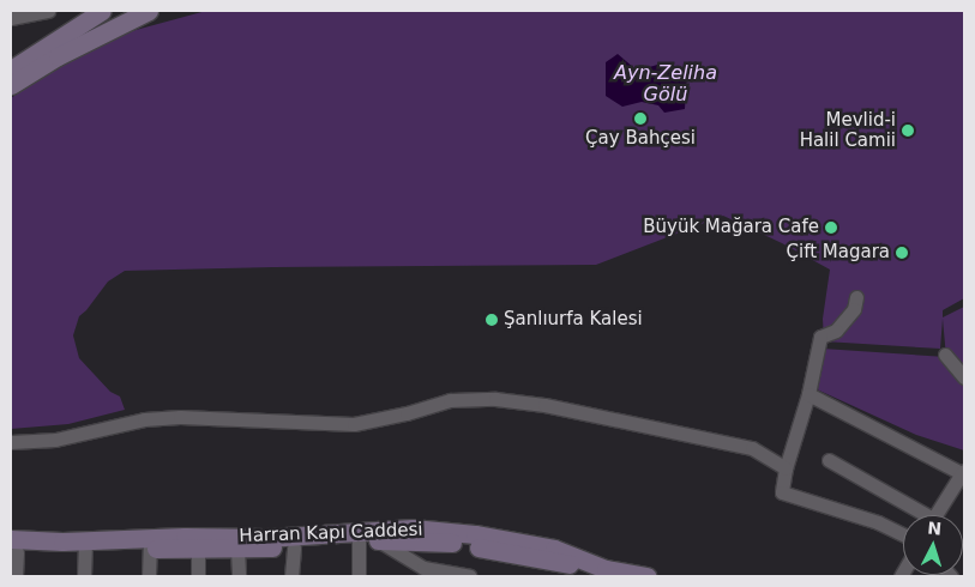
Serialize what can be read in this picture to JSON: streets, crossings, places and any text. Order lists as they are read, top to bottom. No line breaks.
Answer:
{"streets":{"main road":["Harran Kapı Caddesi"]},"water":["Ayn-Zeliha Gölü"],"places":["Çay Bahçesi","Mevlid-i Halil Camii","Büyük Mağara Cafe","Çift Magara","Şanlıurfa Kalesi"],"north":"top"}
